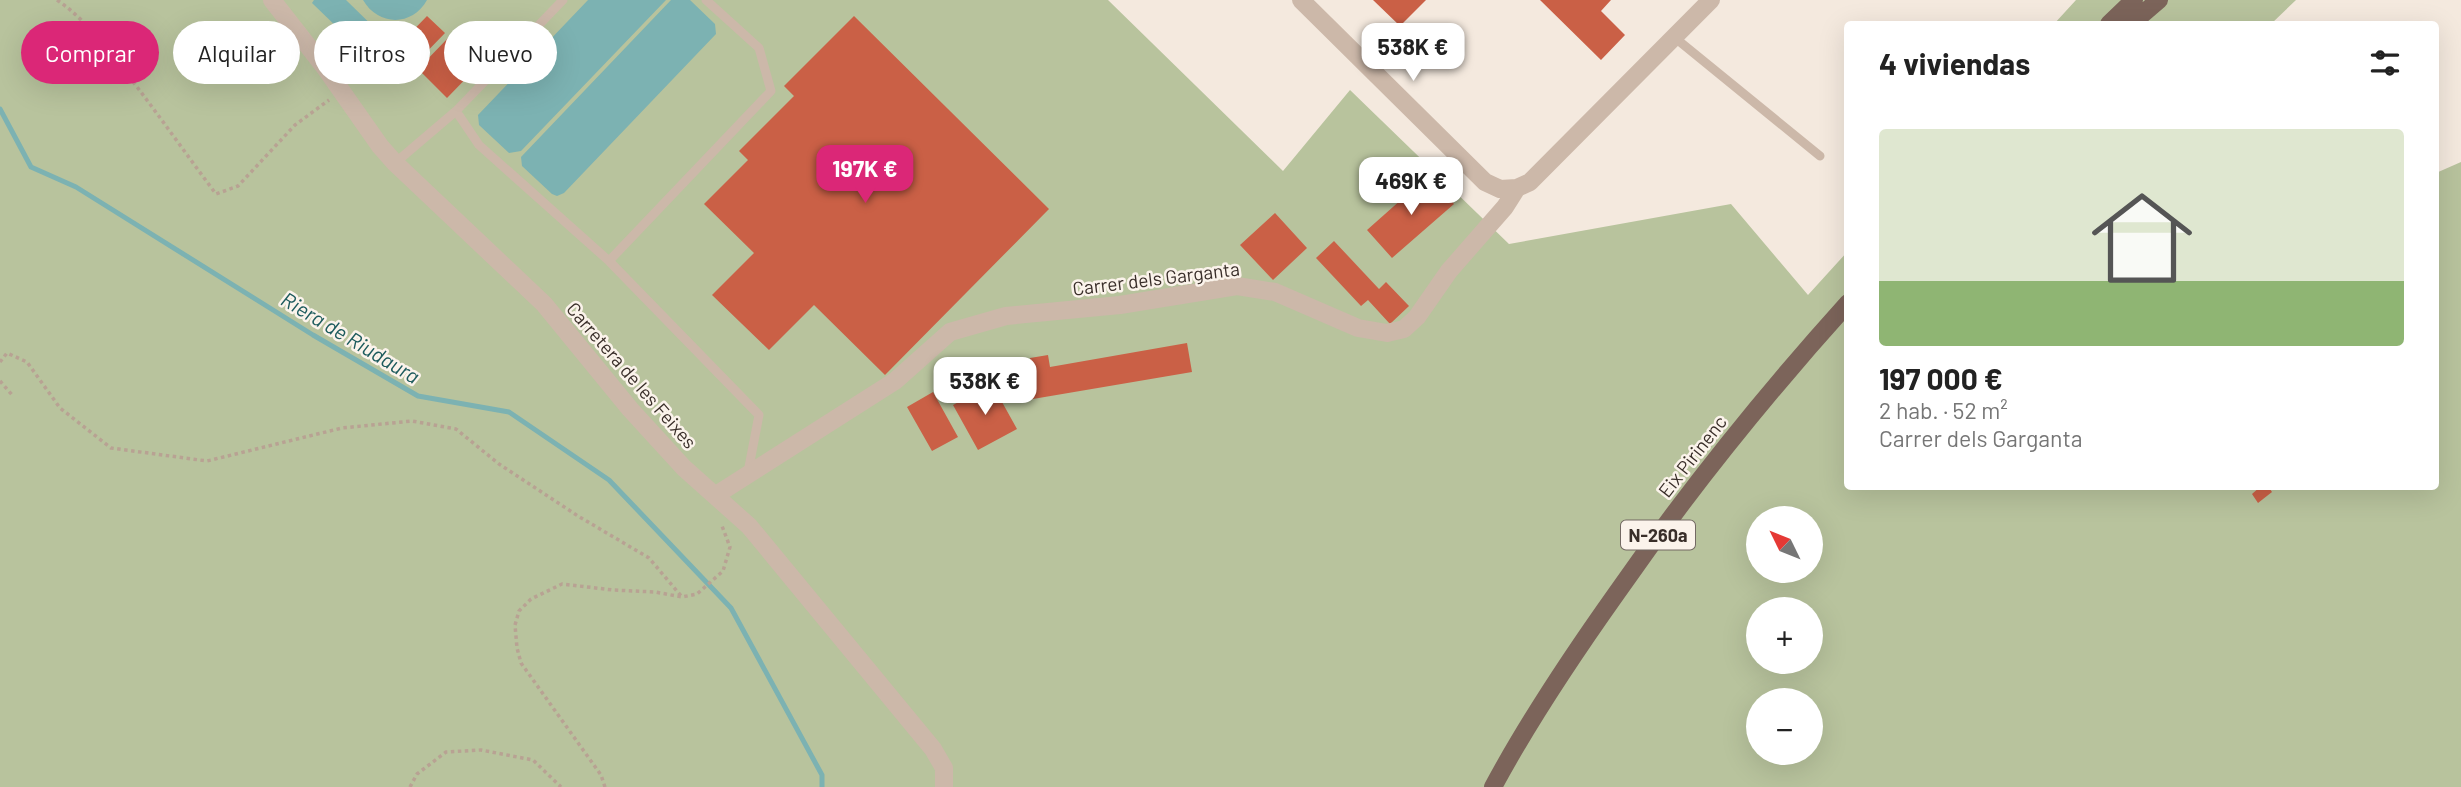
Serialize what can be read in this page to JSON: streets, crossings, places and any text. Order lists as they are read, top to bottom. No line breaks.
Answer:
{"streets":{"main road":["Eix Pirinenc","N-260a"],"street":["Carrer dels Garganta","Carretera de les Feixes"]},"crossings":[["Carrer dels Garganta","Carretera de les Feixes"]],"water":["Riera de Riudaura"],"north":"top left","page":{"chip":["Comprar","Alquilar","Filtros","Nuevo"],"heading":"4 viviendas","price":["538K €","197K €","469K €","538K €"],"list":[{"name":"197 000 €","note":"2 hab. · 52 m² · Carrer dels Garganta"}],"map_buttons":["+","−"]}}
